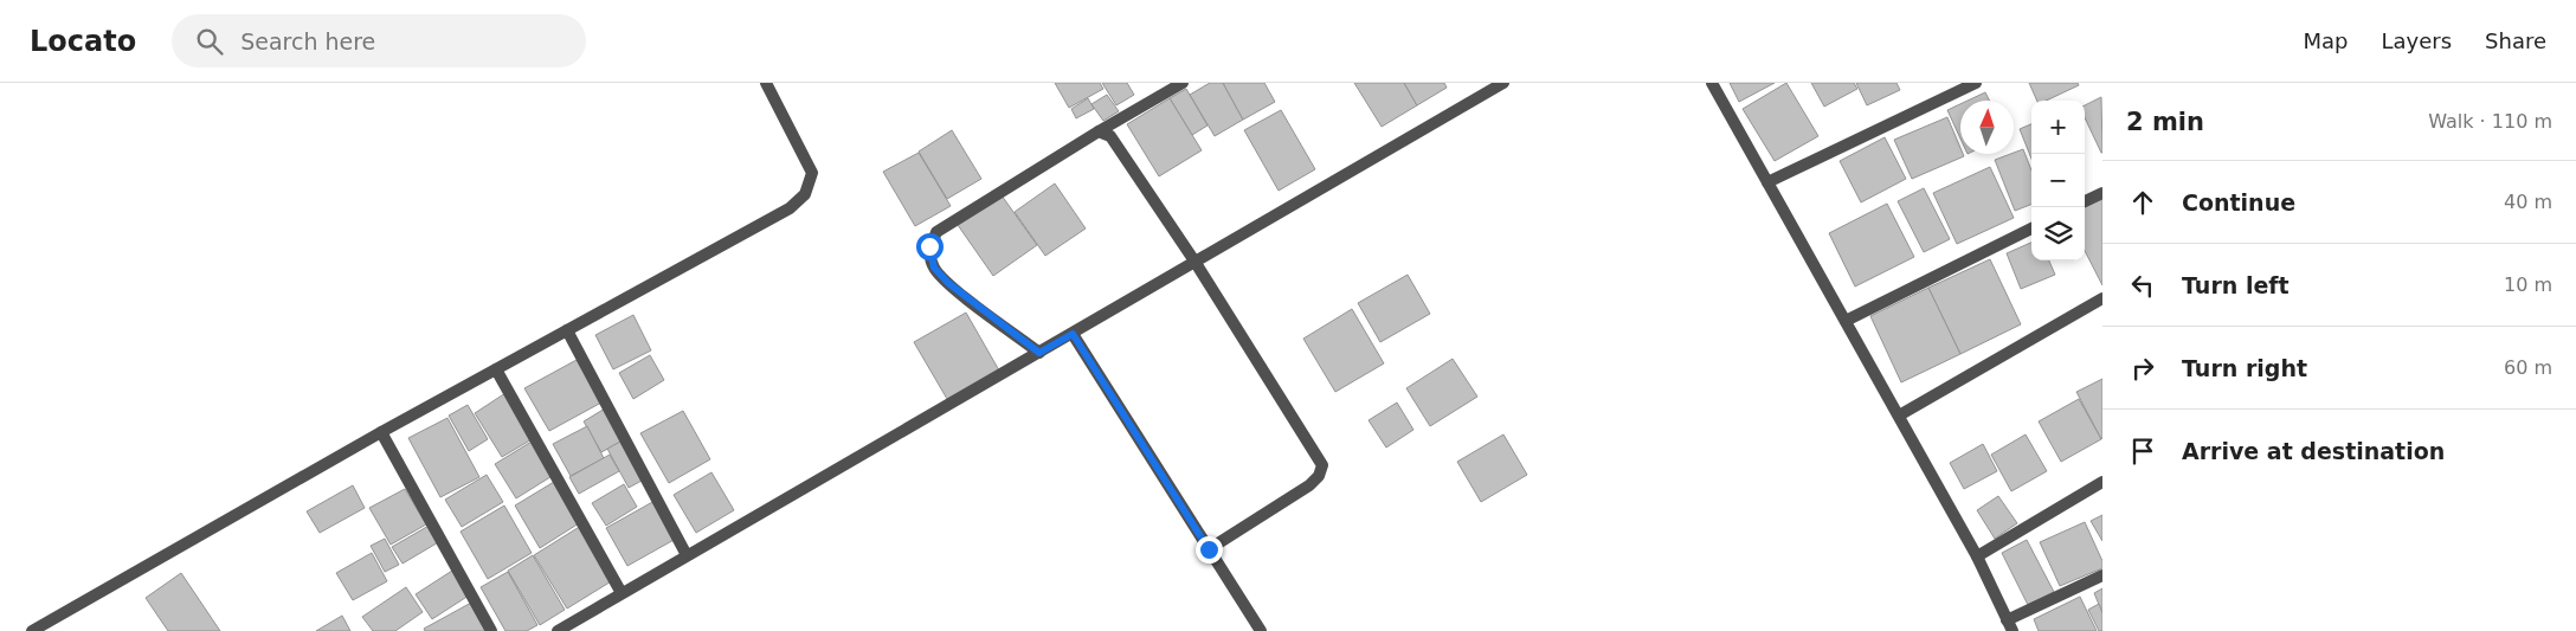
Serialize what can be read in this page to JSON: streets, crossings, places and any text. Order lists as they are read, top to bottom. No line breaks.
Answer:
{"north":"top","page":{"header":"Locato","search":"Search here","nav":["Map","Layers","Share"],"heading":["2 min","Walk · 110 m"],"map_buttons":["+","−"],"list":[["Continue","40 m"],["Turn left","10 m"],["Turn right","60 m"],"Arrive at destination"]}}
